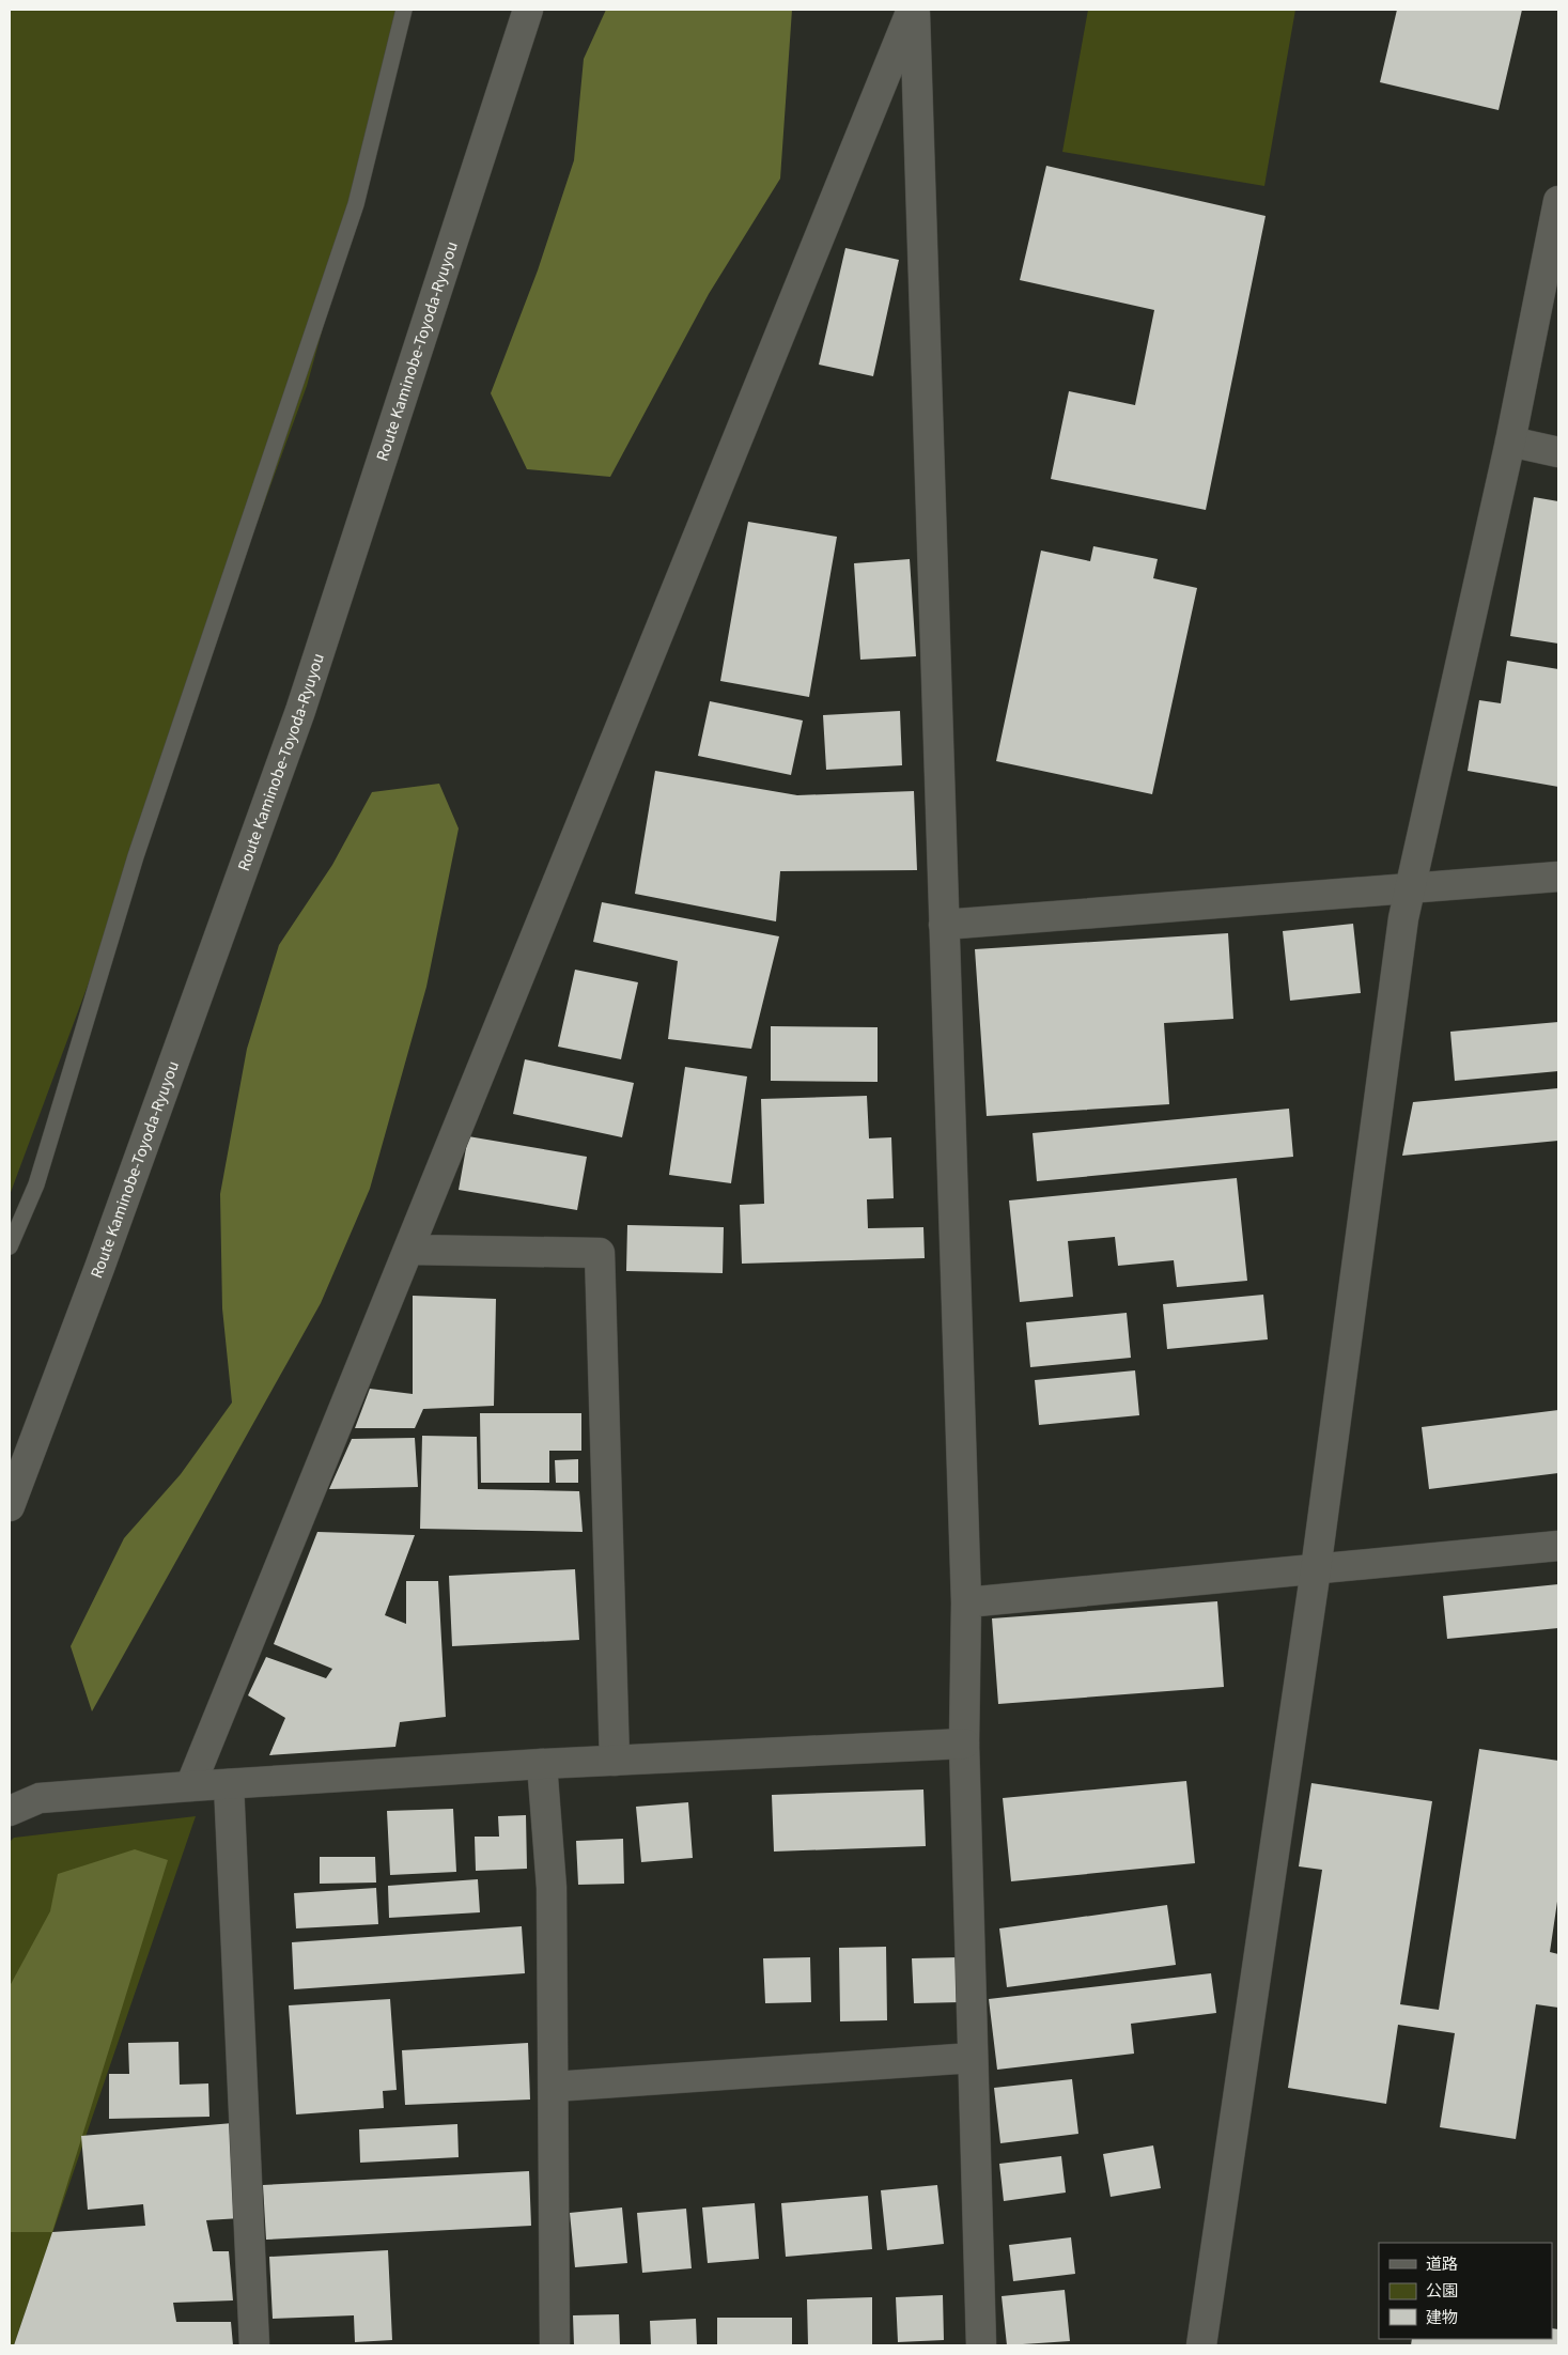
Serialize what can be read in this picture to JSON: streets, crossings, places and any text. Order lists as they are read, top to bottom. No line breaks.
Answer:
{"streets":{"street":["Route Kaminobe-Toyoda-Ryuyou"]},"legend":["道路","公園","建物"]}
